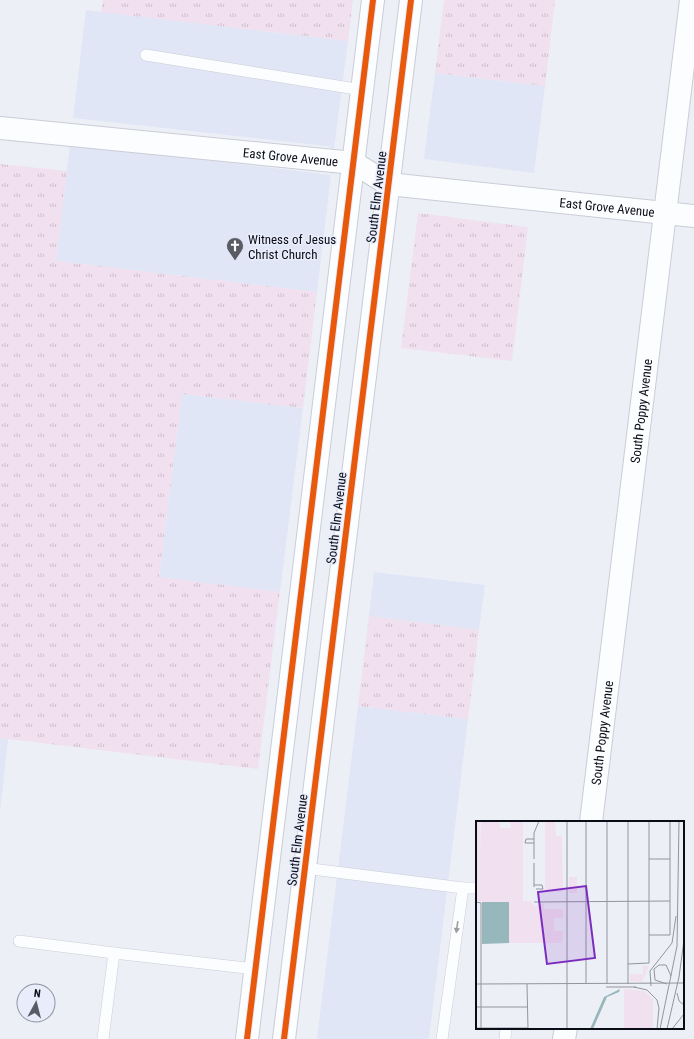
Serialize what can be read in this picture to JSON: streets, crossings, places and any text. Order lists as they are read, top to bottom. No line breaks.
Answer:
{"streets":{"main road":["East Grove Avenue","South Elm Avenue","South Poppy Avenue"]},"crossings":[["East Grove Avenue","South Elm Avenue"],["East Grove Avenue","South Poppy Avenue"]],"places":{"church":["Witness of Jesus Christ Church"]},"north":"top"}
